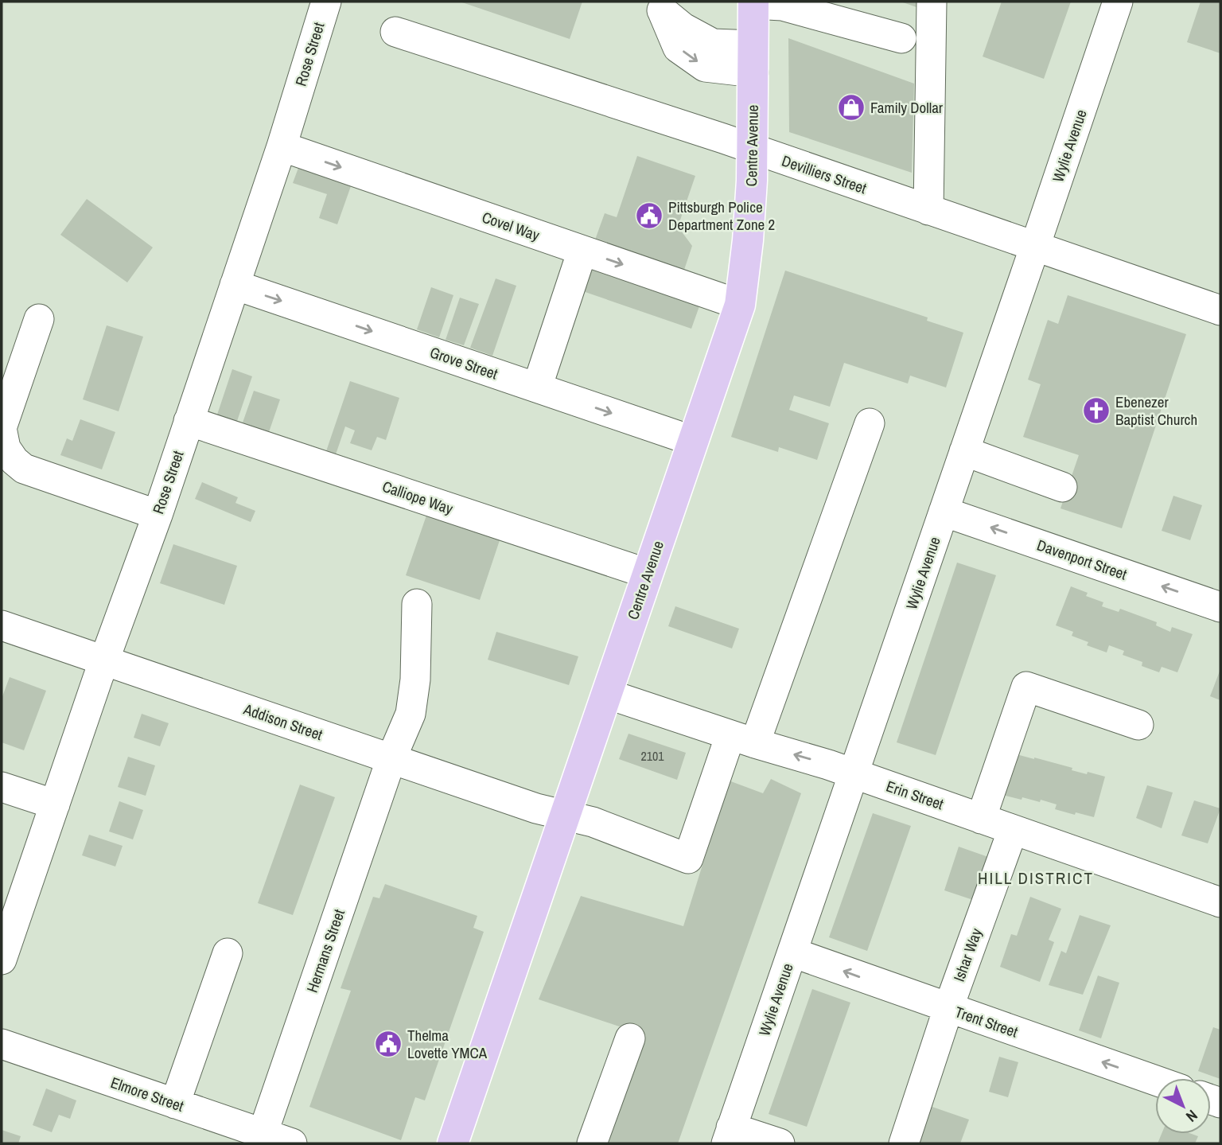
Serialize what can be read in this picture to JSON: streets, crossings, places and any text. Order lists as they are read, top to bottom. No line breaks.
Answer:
{"streets":{"main road":["Centre Avenue"],"street":["Rose Street","Wylie Avenue","Devilliers Street","Covel Way","Grove Street","Calliope Way","Davenport Street","Addison Street","Erin Street","Hermans Street","Ishar Way","Trent Street","Elmore Street"]},"crossings":[["Rose Street","Covel Way"],["Rose Street","Grove Street"],["Rose Street","Calliope Way"],["Rose Street","Addison Street"],["Centre Avenue","Devilliers Street"],["Centre Avenue","Covel Way"],["Centre Avenue","Grove Street"],["Centre Avenue","Calliope Way"],["Centre Avenue","Addison Street"],["Centre Avenue","Erin Street"],["Wylie Avenue","Devilliers Street"],["Wylie Avenue","Davenport Street"],["Wylie Avenue","Erin Street"],["Wylie Avenue","Trent Street"],["Addison Street","Erin Street"],["Addison Street","Hermans Street"],["Erin Street","Ishar Way"],["Hermans Street","Elmore Street"],["Ishar Way","Trent Street"]],"one_way":["Covel Way","Grove Street","Trent Street"],"districts":["HILL DISTRICT"],"places":{"shop":["Family Dollar"],"public building":["Pittsburgh Police Department Zone 2","Thelma Lovette YMCA"],"church":["Ebenezer Baptist Church"]},"house_numbers":["2101"],"north":"bottom right"}
